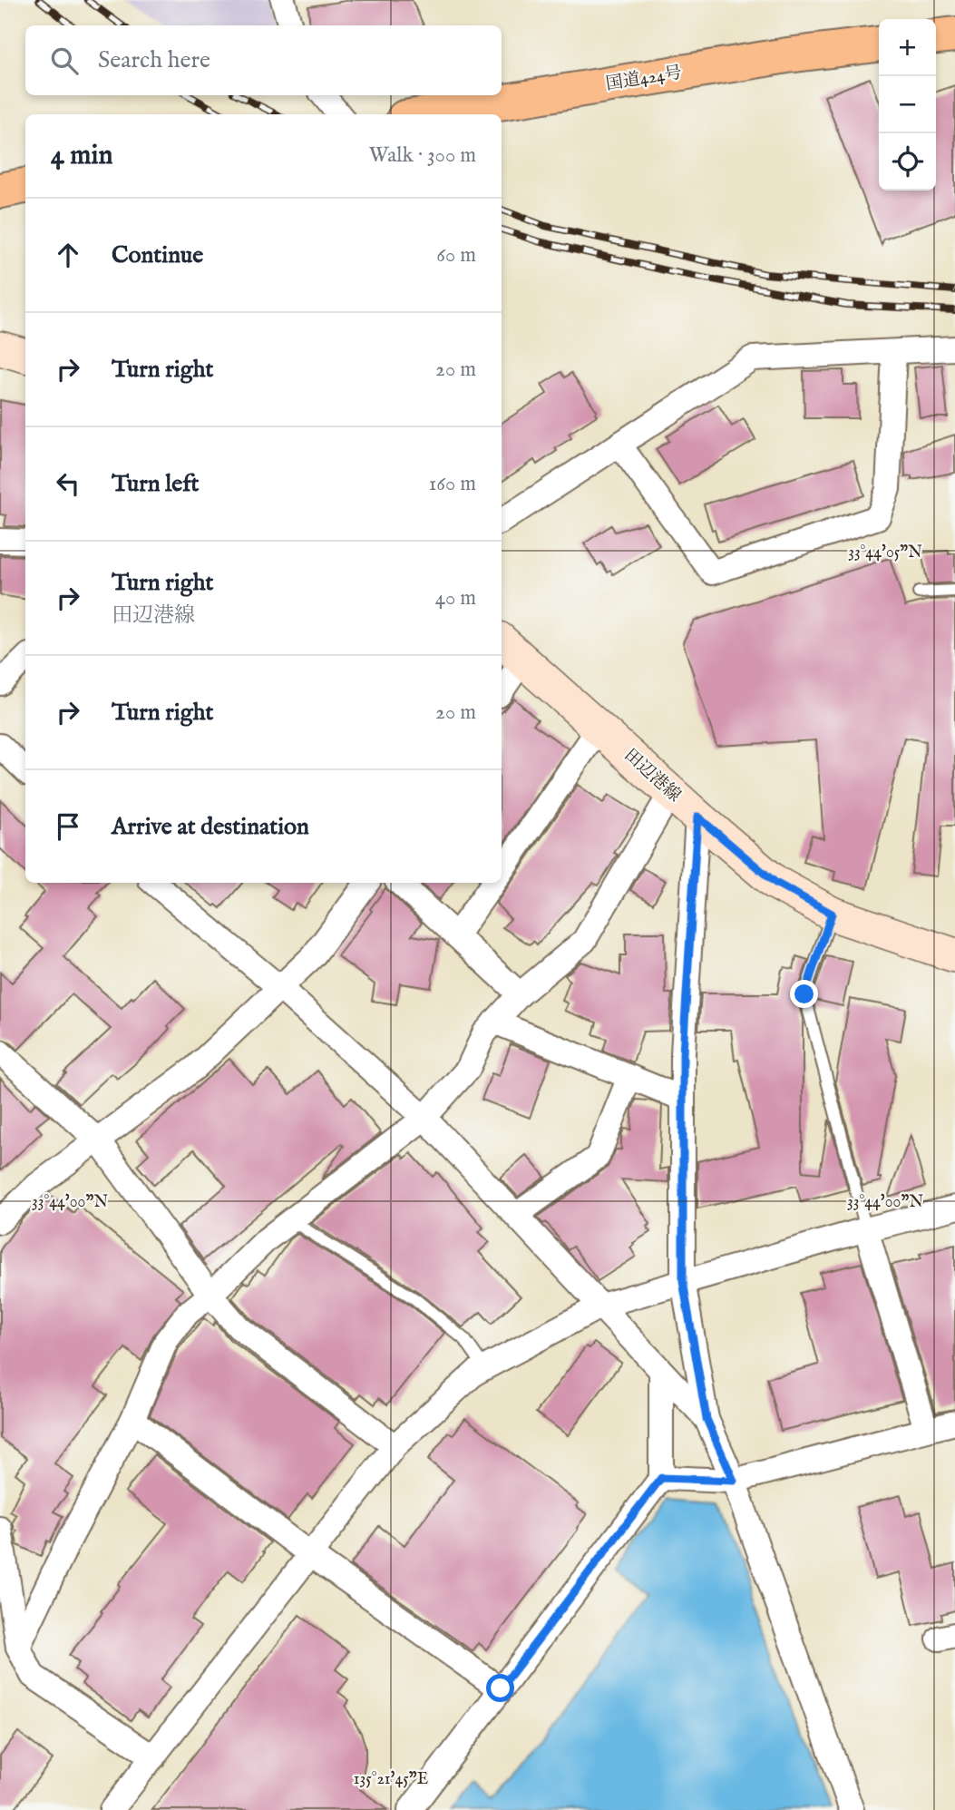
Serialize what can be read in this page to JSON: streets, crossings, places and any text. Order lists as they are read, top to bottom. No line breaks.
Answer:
{"streets":{"highway":["国道424号"],"main road":["田辺港線"]},"page":{"map_buttons":["+","−"],"search":"Search here","heading":["4 min","Walk · 300 m"],"list":[["Continue","60 m"],["Turn right","20 m"],["Turn left","160 m"],["Turn right","田辺港線","40 m"],["Turn right","20 m"],"Arrive at destination"]},"coordinates":["33°44'05\"N","33°44'00\"N","135°21'45\"E"]}
